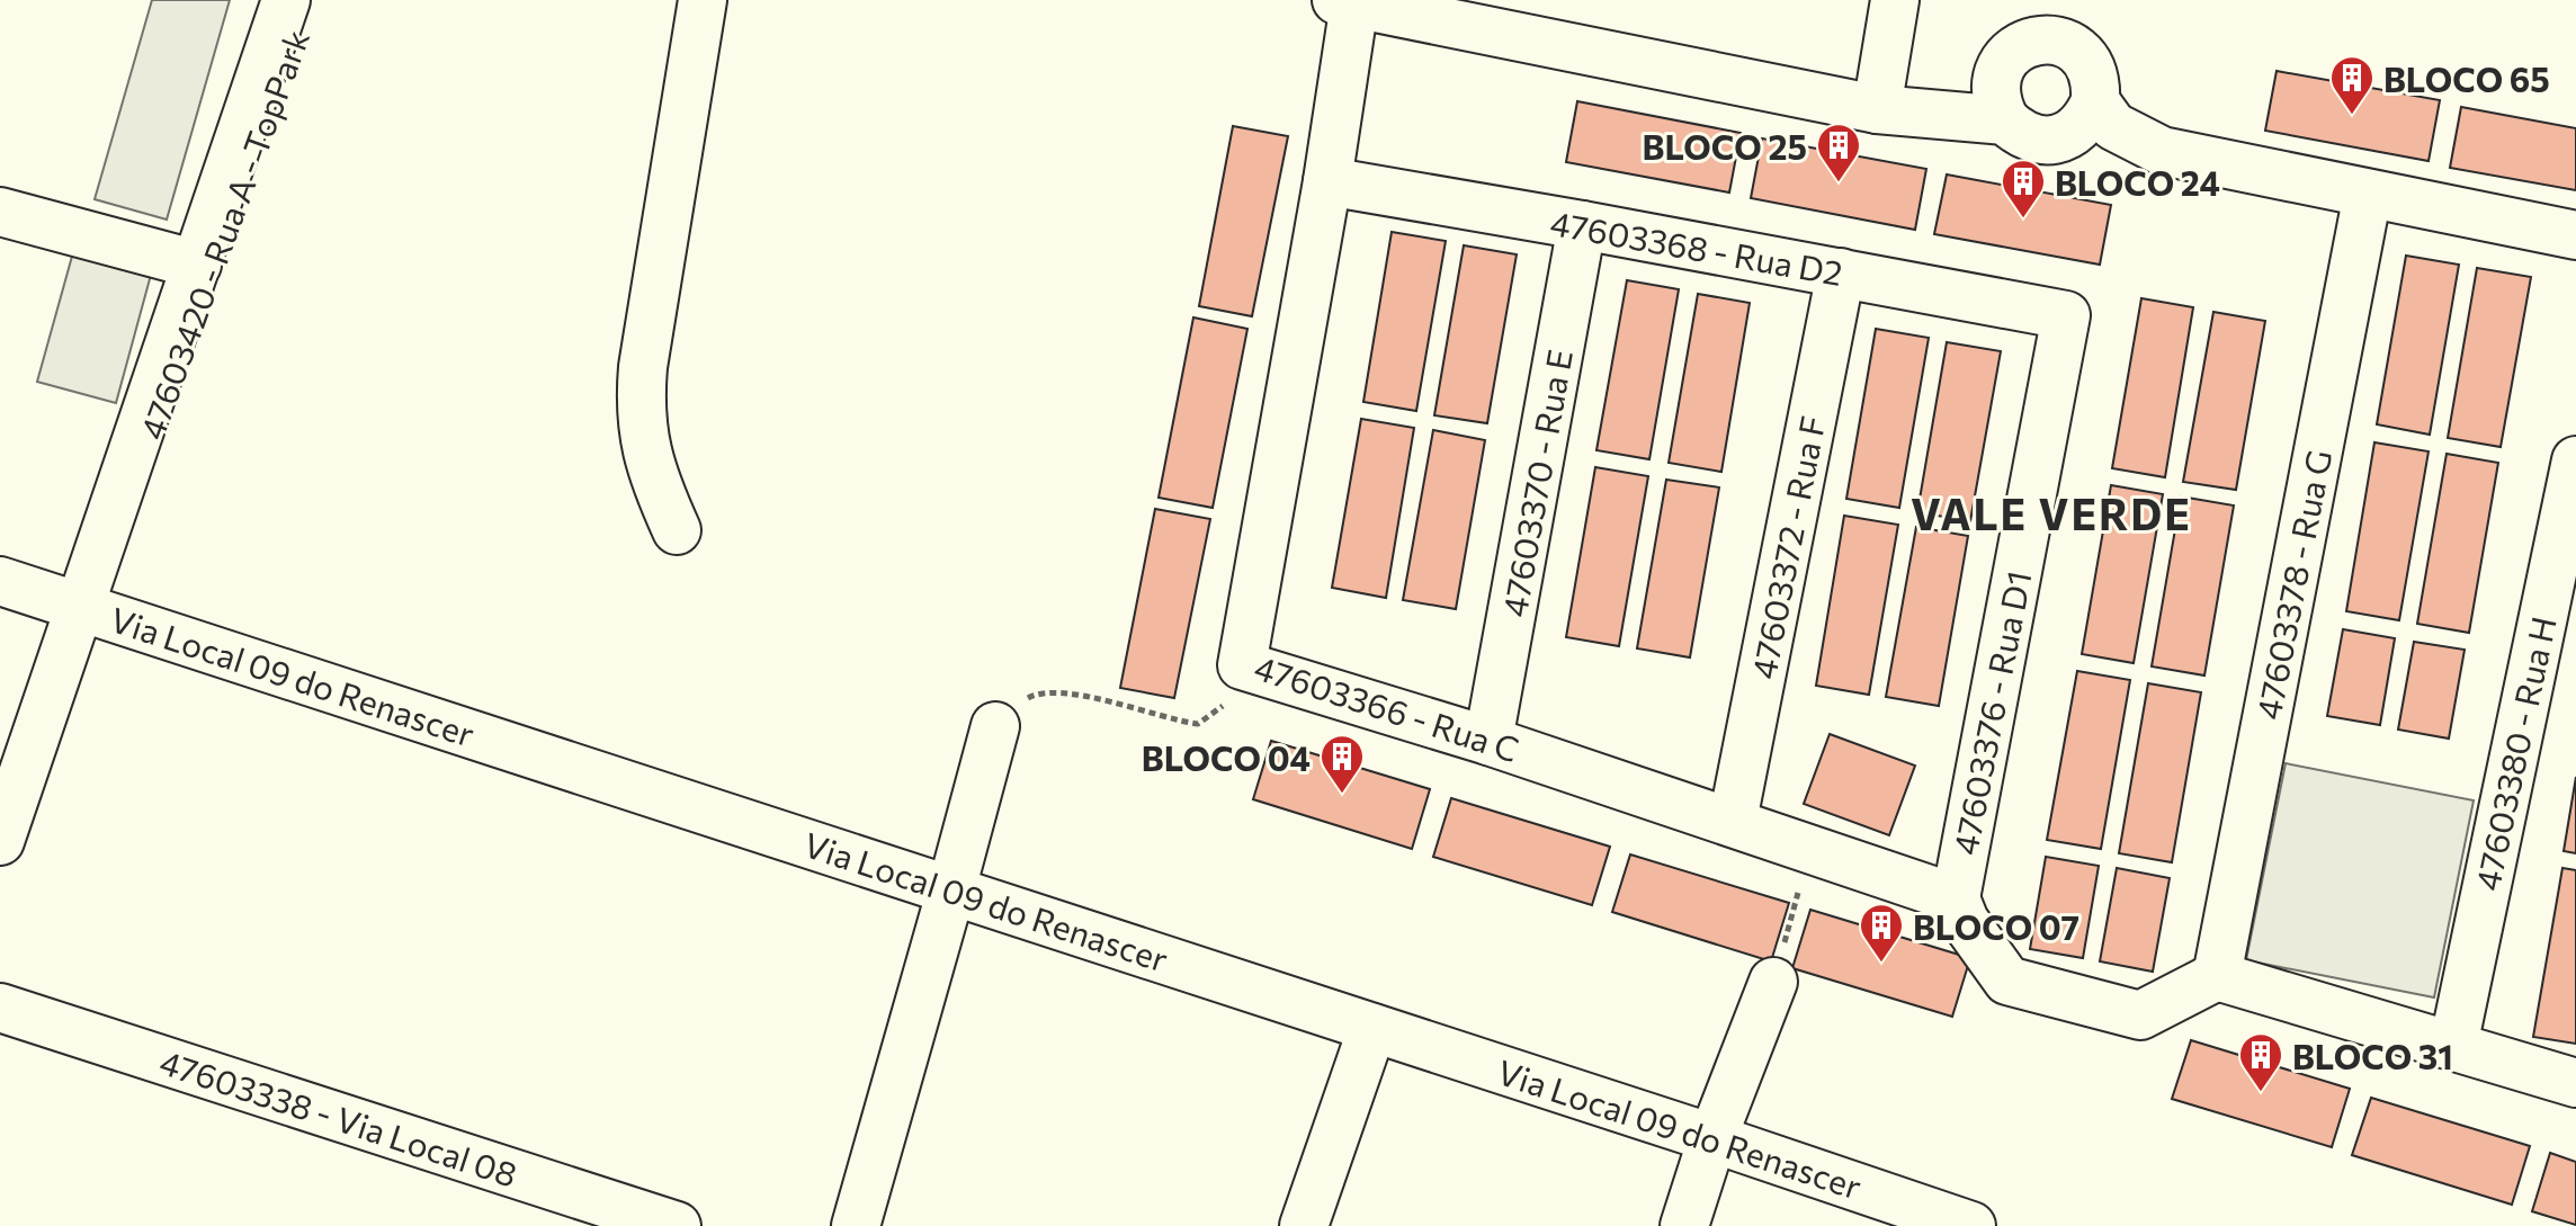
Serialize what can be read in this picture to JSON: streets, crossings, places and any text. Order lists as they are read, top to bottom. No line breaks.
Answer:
{"streets":{"street":["47603420 - Rua A - TopPark","47603368 - Rua D2","47603370 - Rua E","47603372 - Rua F","47603378 - Rua G","Via Local 09 do Renascer","47603366 - Rua C","47603376 - Rua D1","47603380 - Rua H","47603338 - Via Local 08"]},"crossings":[["47603368 - Rua D2","47603370 - Rua E"],["47603368 - Rua D2","47603372 - Rua F"],["47603368 - Rua D2","47603366 - Rua C"],["47603368 - Rua D2","47603376 - Rua D1"],["47603370 - Rua E","47603366 - Rua C"],["47603372 - Rua F","47603366 - Rua C"],["47603366 - Rua C","47603376 - Rua D1"]],"districts":["VALE VERDE"],"places":{"building":["BLOCO 65","BLOCO 25","BLOCO 24","BLOCO 04","BLOCO 07","BLOCO 31"]}}
